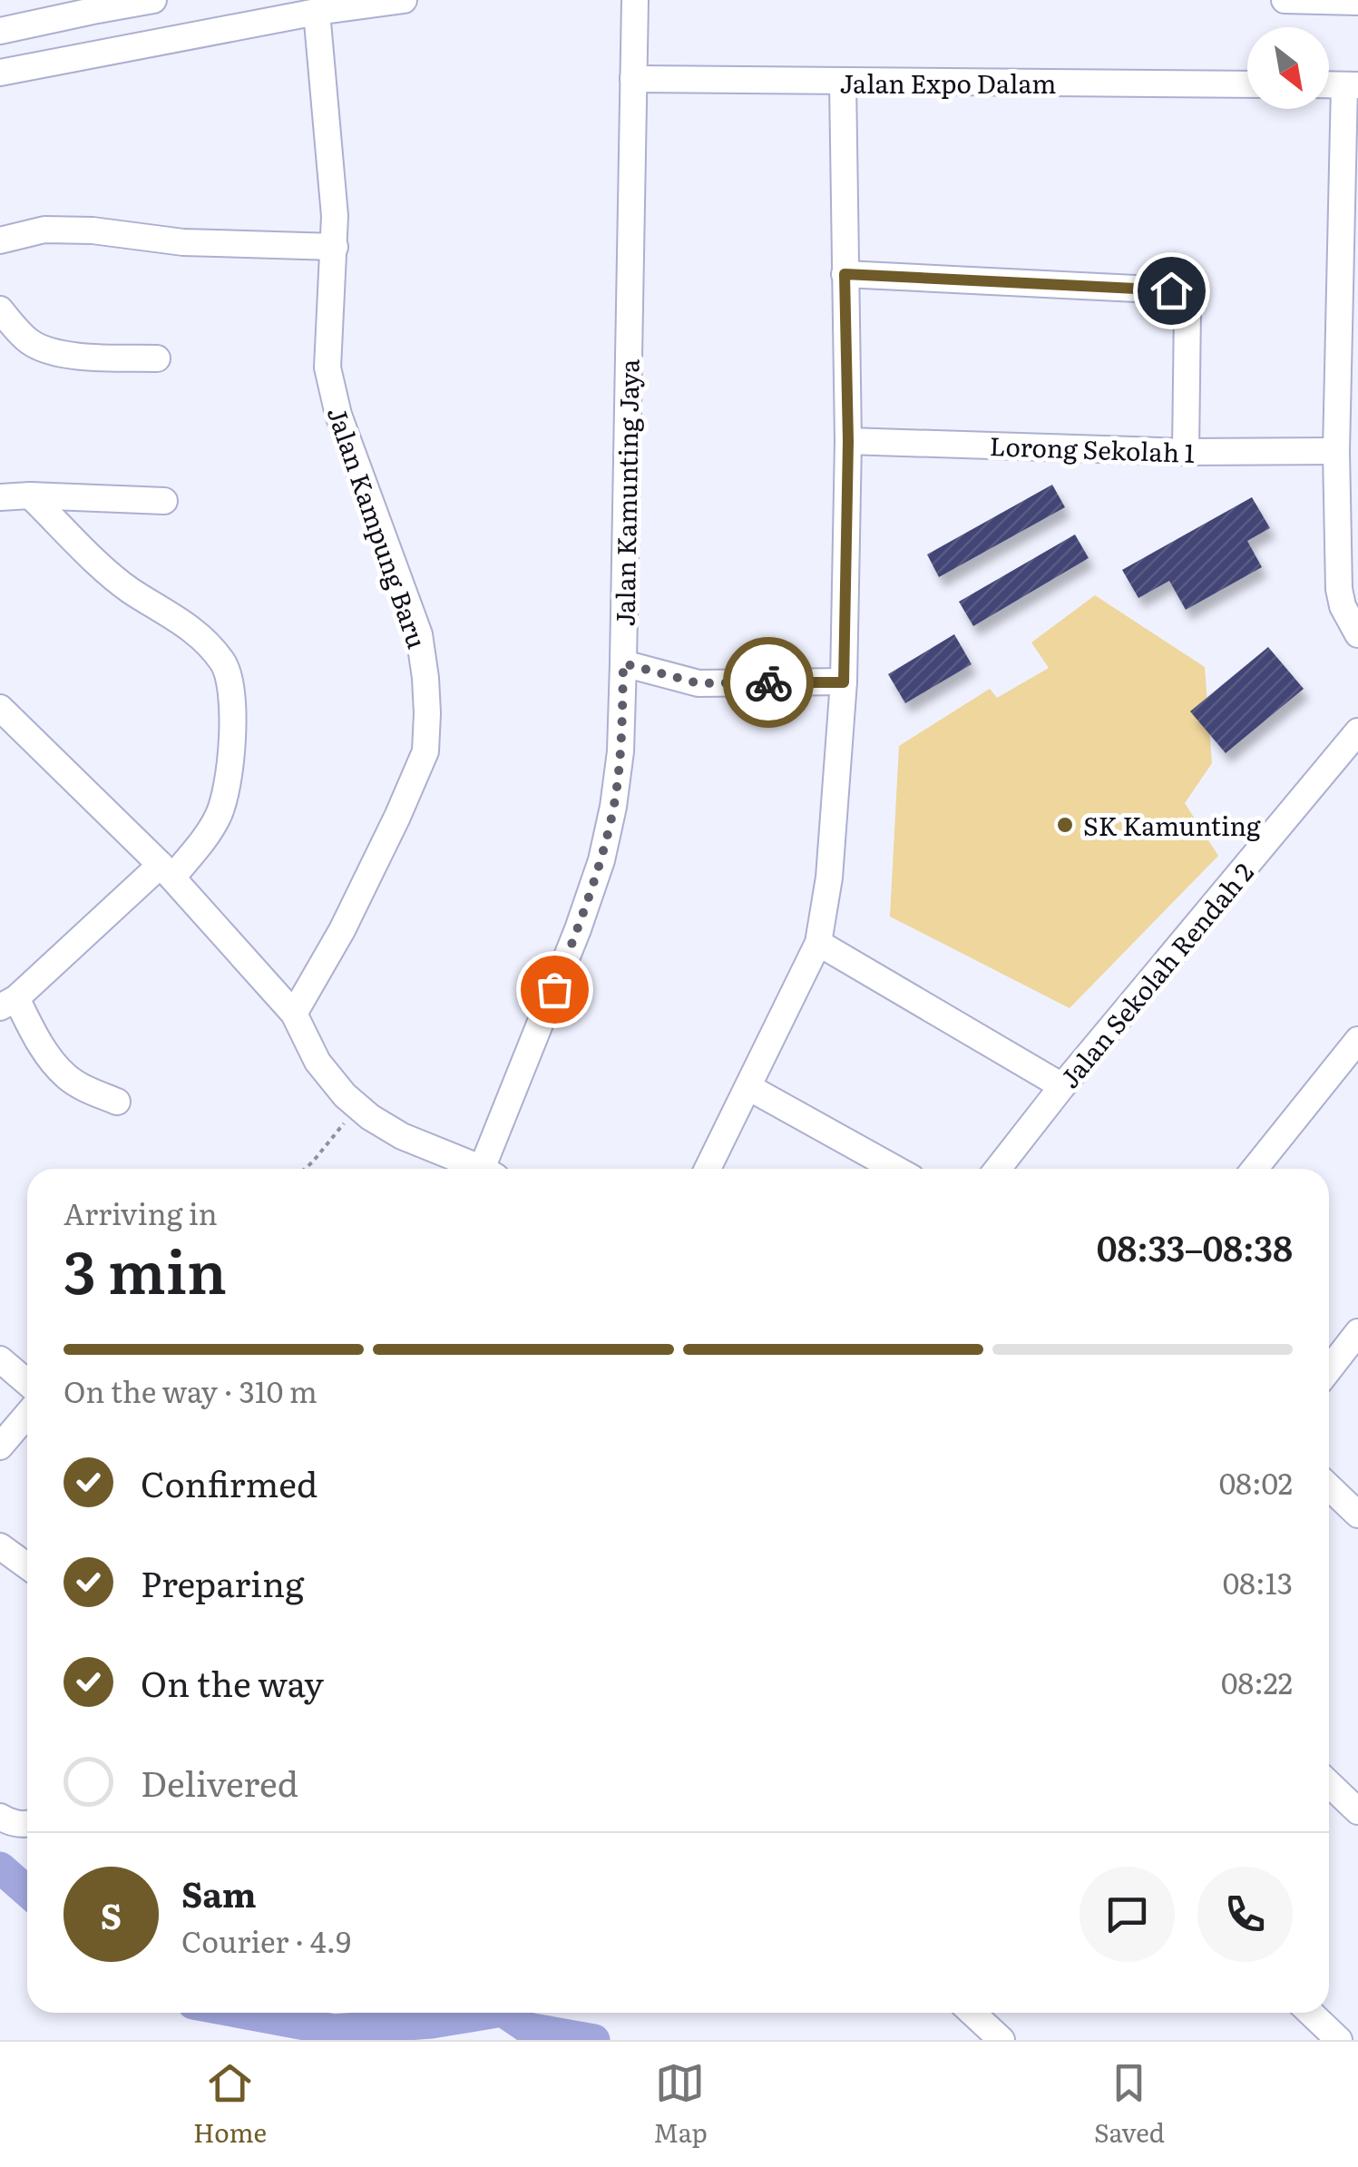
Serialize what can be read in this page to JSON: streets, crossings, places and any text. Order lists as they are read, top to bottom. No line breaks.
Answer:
{"streets":{"street":["Jalan Expo Dalam","Lorong Sekolah 1","Jalan Kamunting Jaya","Jalan Kampung Baru","Jalan Sekolah Rendah 2"]},"crossings":[["Jalan Expo Dalam","Jalan Kamunting Jaya"]],"places":["SK Kamunting"],"north":"bottom right","page":{"heading":["3 min","Arriving in","08:33–08:38"],"panel":["Sam","Courier · 4.9"],"bar":"On the way · 310 m","list":[["Confirmed","08:02"],["Preparing","08:13"],["On the way","08:22"],"Delivered"],"round":"S","tabs":["Home","Map","Saved"]}}
